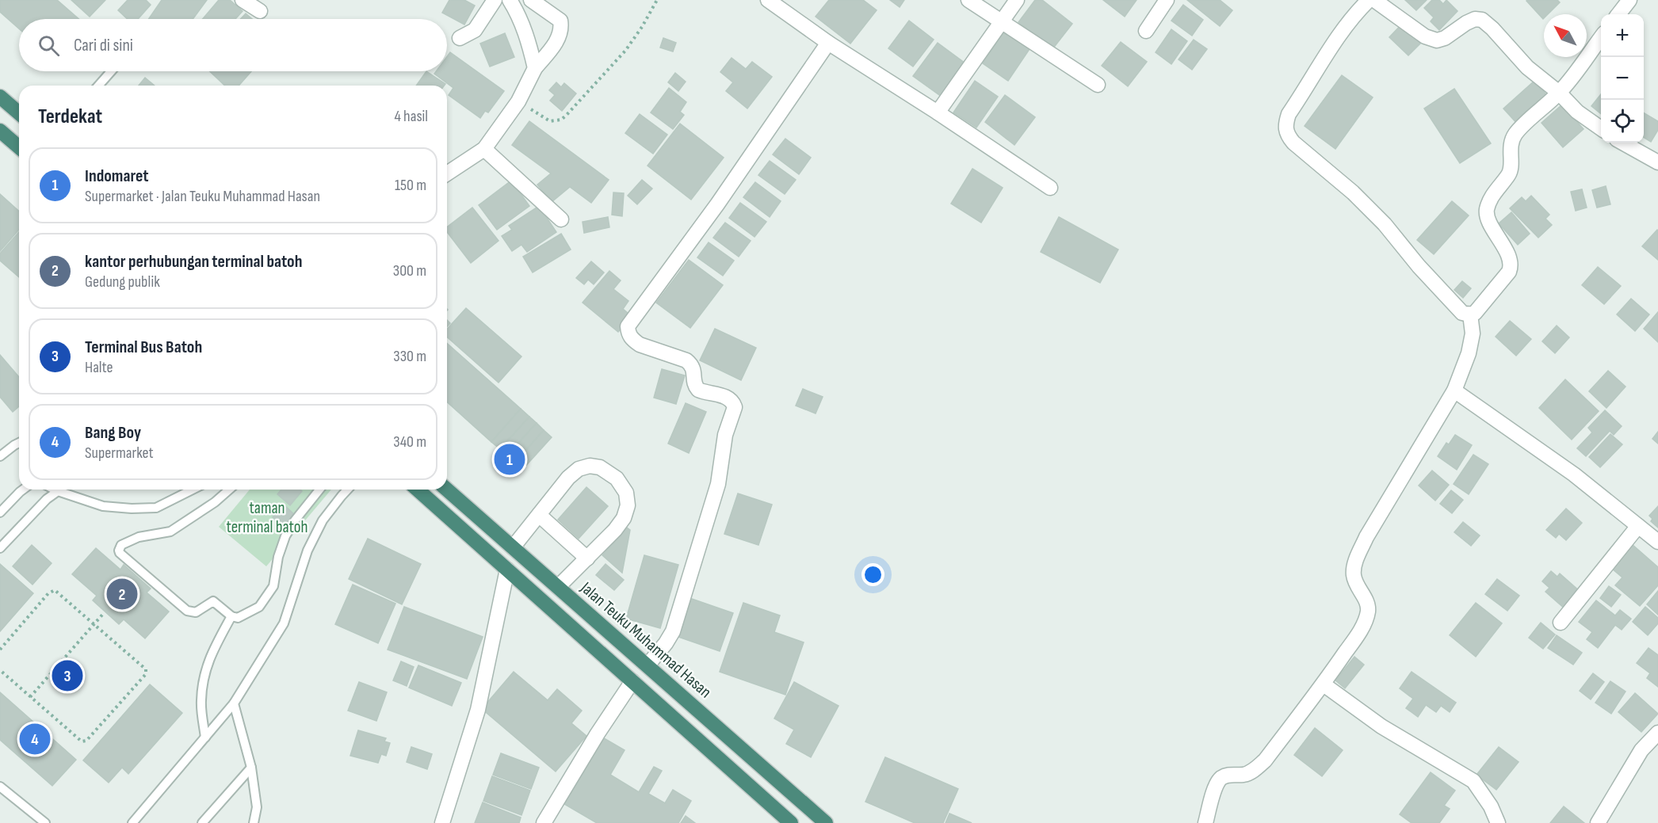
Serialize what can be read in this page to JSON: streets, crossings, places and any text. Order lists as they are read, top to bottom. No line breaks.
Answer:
{"streets":{"highway":["Jalan Teuku Muhammad Hasan"]},"parks":["taman terminal batoh"],"north":"top left","page":{"map_buttons":["+","−"],"search":"Cari di sini","heading":["Terdekat","4 hasil"],"list":[{"mark":"1","name":"Indomaret","note":"Supermarket · Jalan Teuku Muhammad Hasan","value":"150 m"},{"mark":"2","name":"kantor perhubungan terminal batoh","note":"Gedung publik","value":"300 m"},{"mark":"3","name":"Terminal Bus Batoh","note":"Halte","value":"330 m"},{"mark":"4","name":"Bang Boy","note":"Supermarket","value":"340 m"}],"pins":["1","2","3","4"]}}
